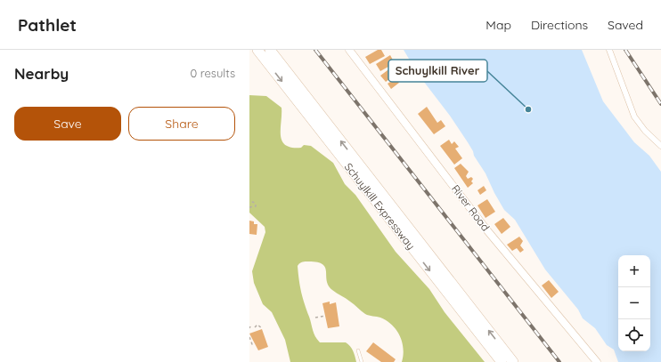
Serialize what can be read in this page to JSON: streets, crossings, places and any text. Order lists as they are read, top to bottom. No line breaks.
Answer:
{"streets":{"highway":["Schuylkill Expressway"],"street":["River Road"]},"places":["Schuylkill River"],"page":{"header":"Pathlet","nav":["Map","Directions","Saved"],"heading":["Nearby","0 results"],"buttons":["Save","Share"],"map_buttons":["+","−"]}}
